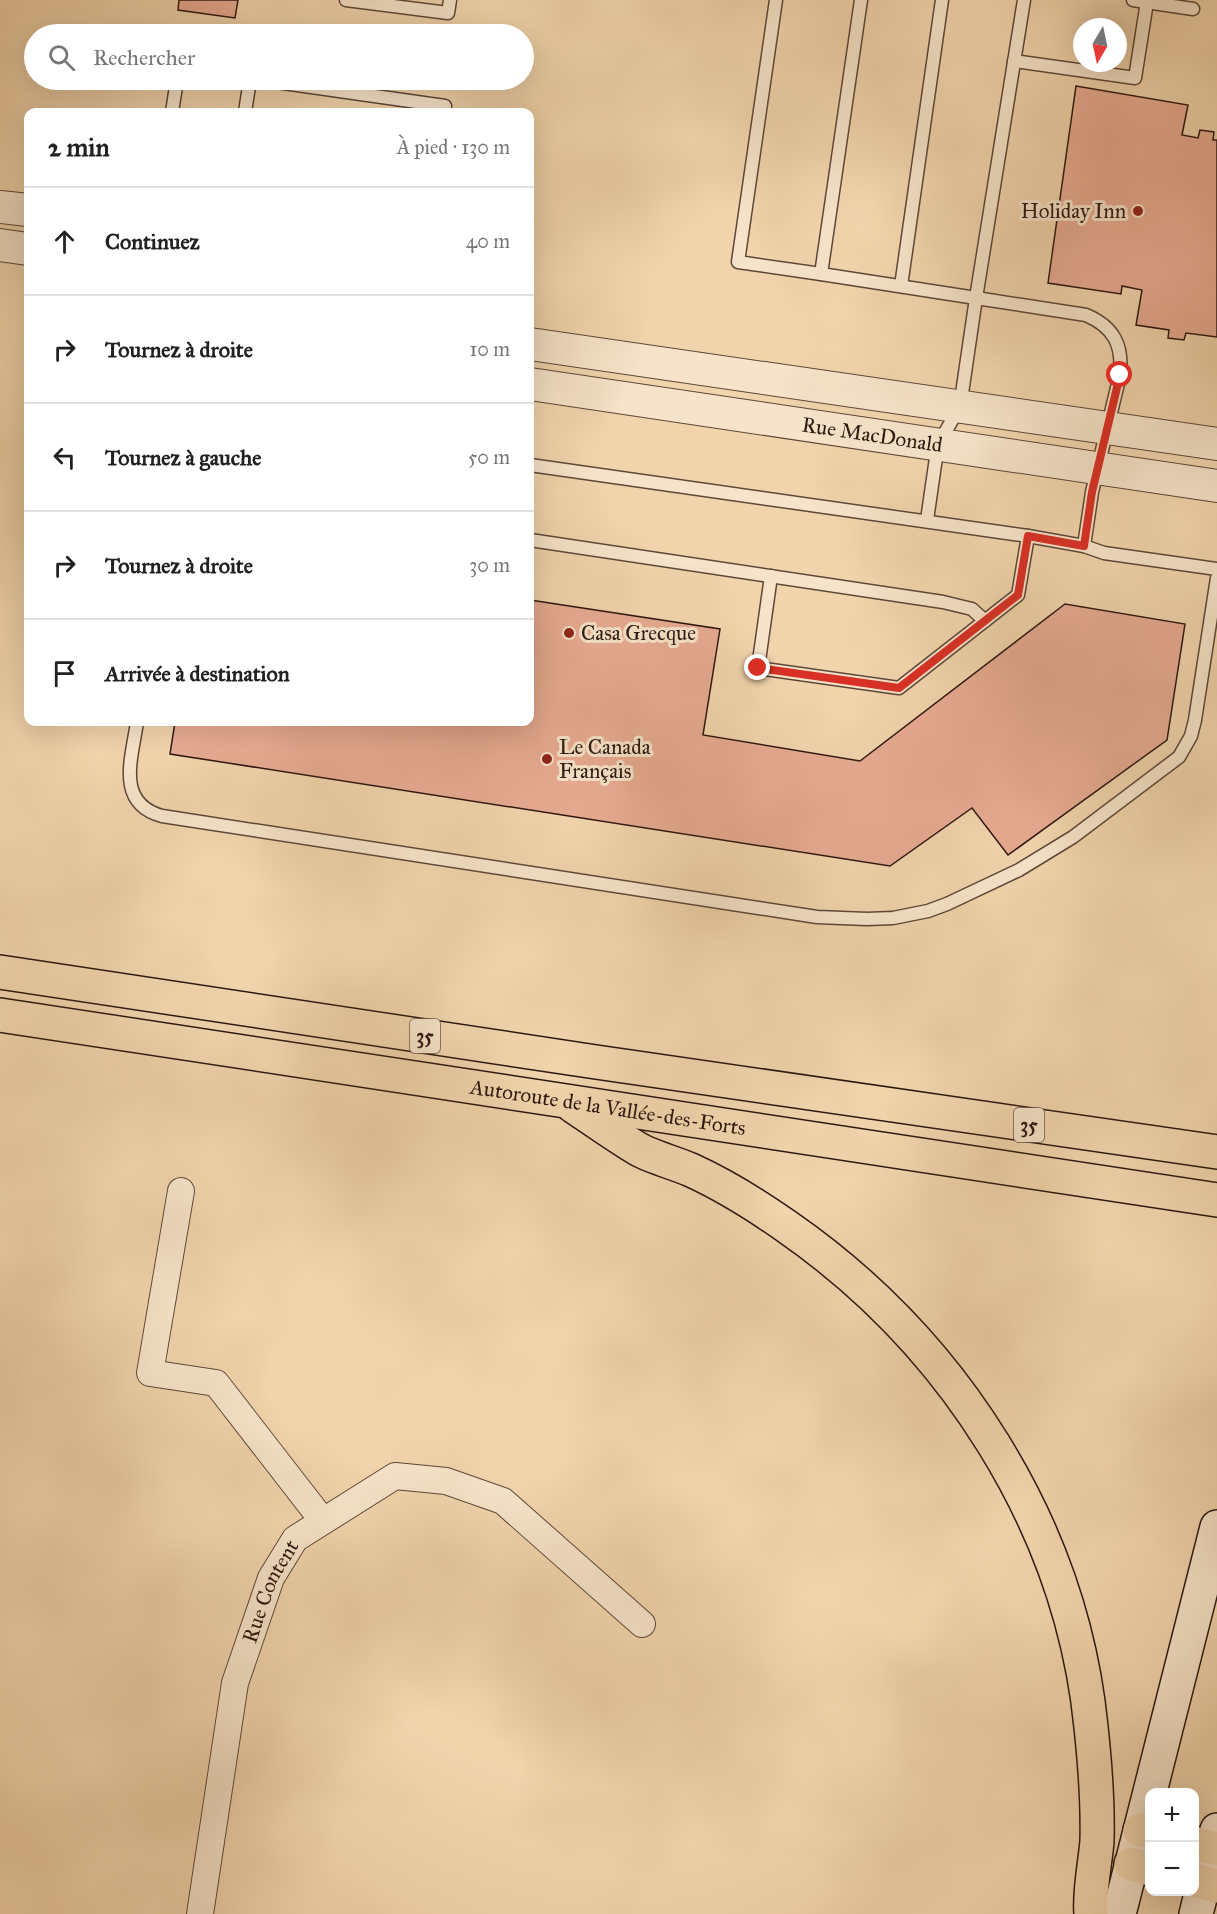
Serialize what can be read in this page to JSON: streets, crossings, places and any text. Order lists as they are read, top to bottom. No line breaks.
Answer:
{"streets":{"highway":["35","Autoroute de la Vallée-des-Forts"],"street":["Rue MacDonald","Rue Content"]},"places":["Holiday Inn","Casa Grecque","Le Canada Français"],"north":"bottom","page":{"search":"Rechercher","heading":["2 min","À pied · 130 m"],"list":[["Continuez","40 m"],["Tournez à droite","10 m"],["Tournez à gauche","50 m"],["Tournez à droite","30 m"],"Arrivée à destination"],"map_buttons":["+","−"]}}
